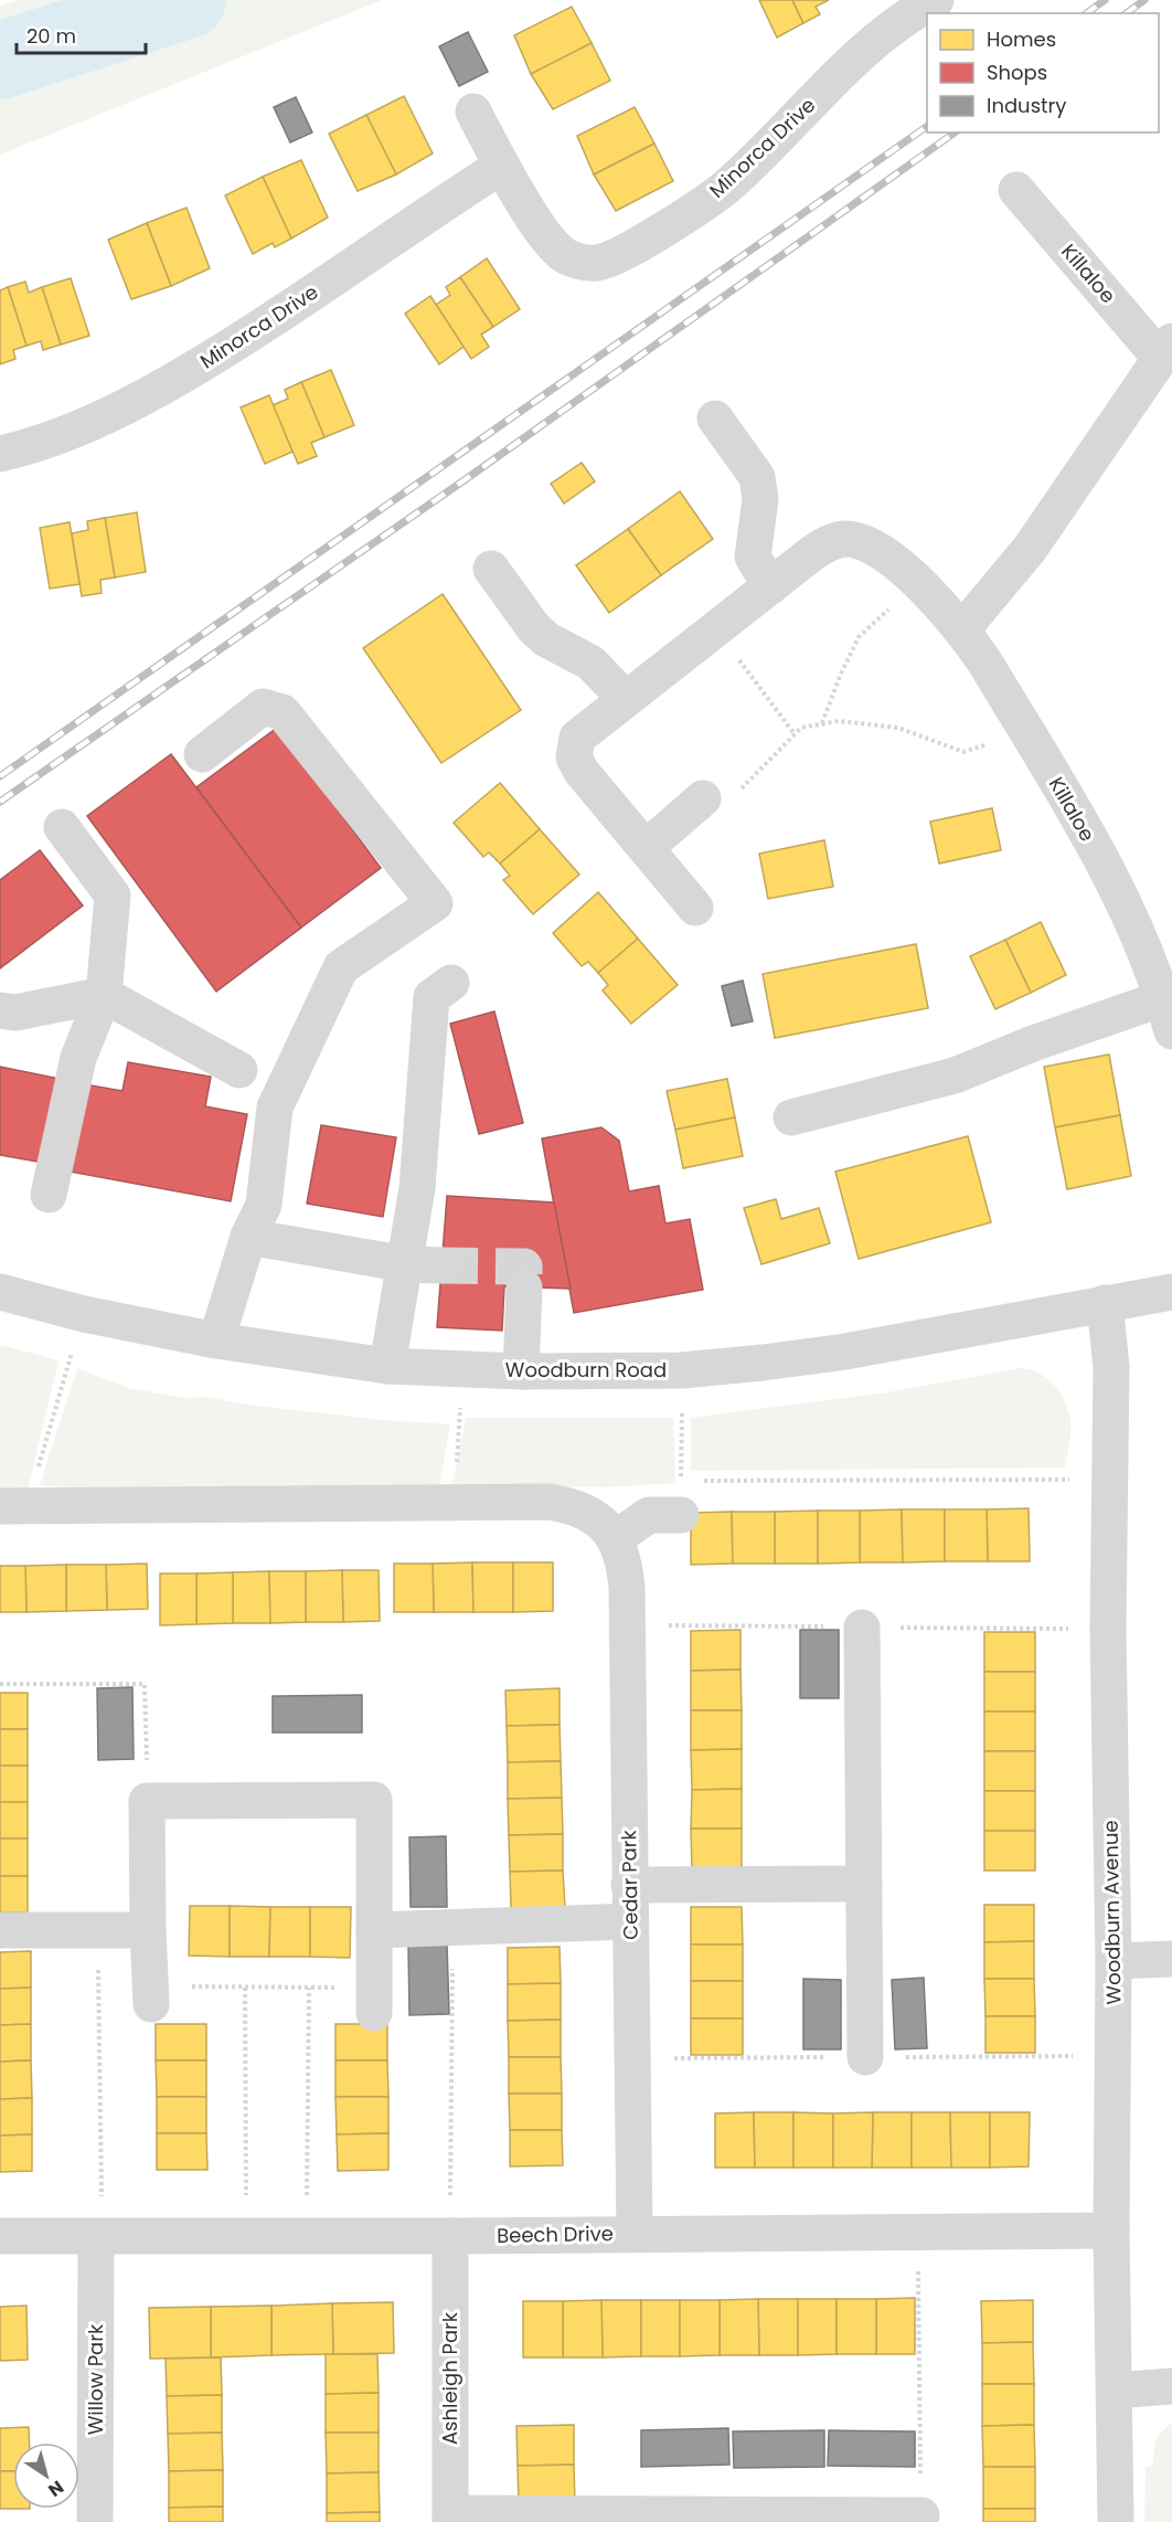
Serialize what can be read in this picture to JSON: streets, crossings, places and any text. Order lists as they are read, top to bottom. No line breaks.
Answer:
{"streets":{"street":["Minorca Drive","Killaloe","Woodburn Road","Cedar Park","Woodburn Avenue","Beech Drive","Ashleigh Park","Willow Park"]},"crossings":[["Woodburn Road","Woodburn Avenue"],["Cedar Park","Beech Drive"],["Woodburn Avenue","Beech Drive"],["Beech Drive","Ashleigh Park"],["Beech Drive","Willow Park"]],"legend":["Homes","Shops","Industry"],"scale_bar":"20 m","north":"bottom right"}
